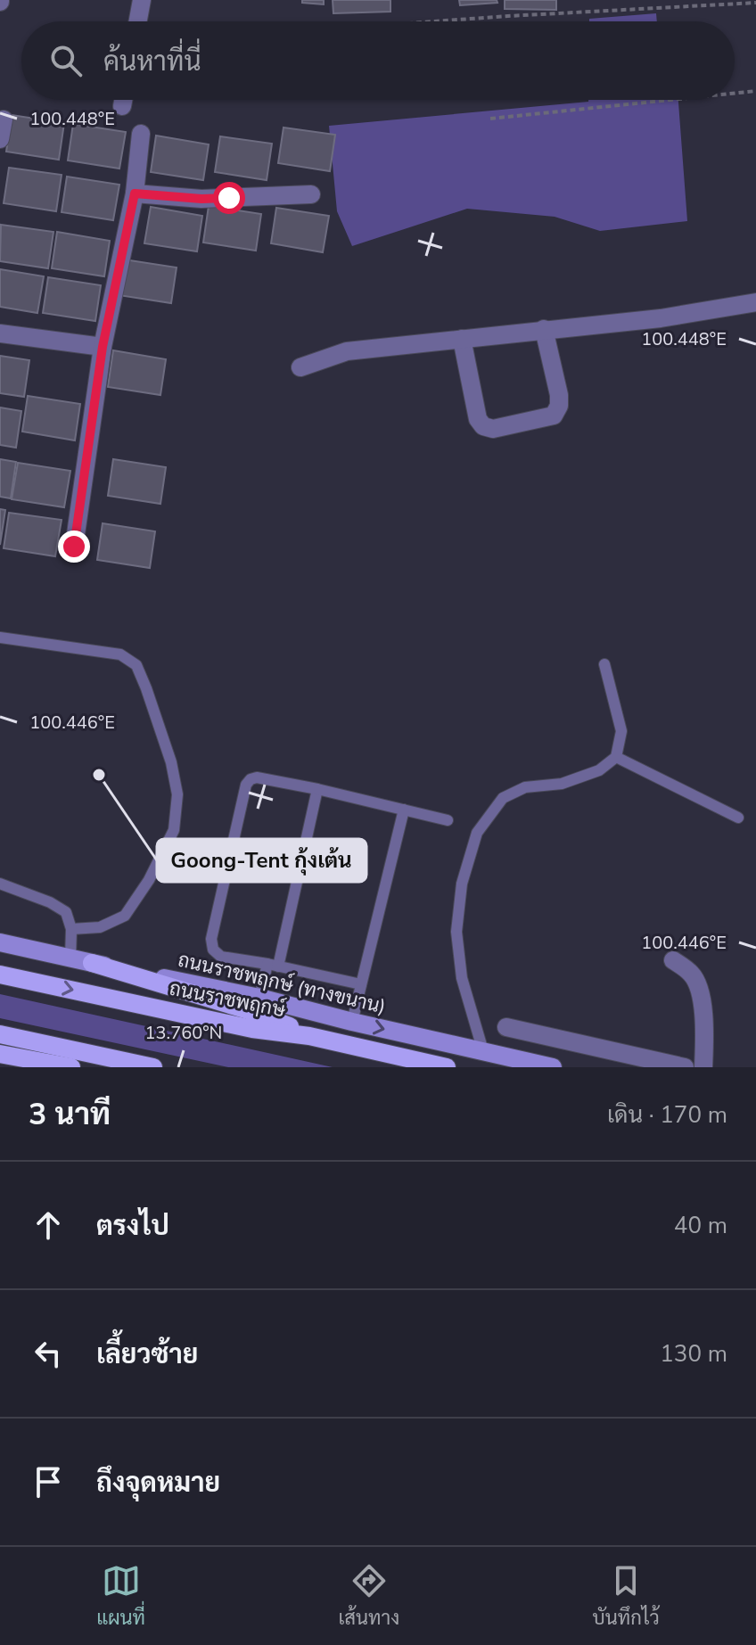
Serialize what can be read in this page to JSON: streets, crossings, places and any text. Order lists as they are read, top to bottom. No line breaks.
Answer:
{"streets":{"main road":["ถนนราชพฤกษ์ (ทางขนาน)","ถนนราชพฤกษ์"]},"places":["Goong-Tent กุ้งเต้น"],"page":{"search":"ค้นหาที่นี่","heading":["3 นาที","เดิน · 170 m"],"list":[["ตรงไป","40 m"],["เลี้ยวซ้าย","130 m"],"ถึงจุดหมาย"],"nav":["แผนที่","เส้นทาง","บันทึกไว้"]},"coordinates":["100.448°E","100.446°E","13.760°N"]}
